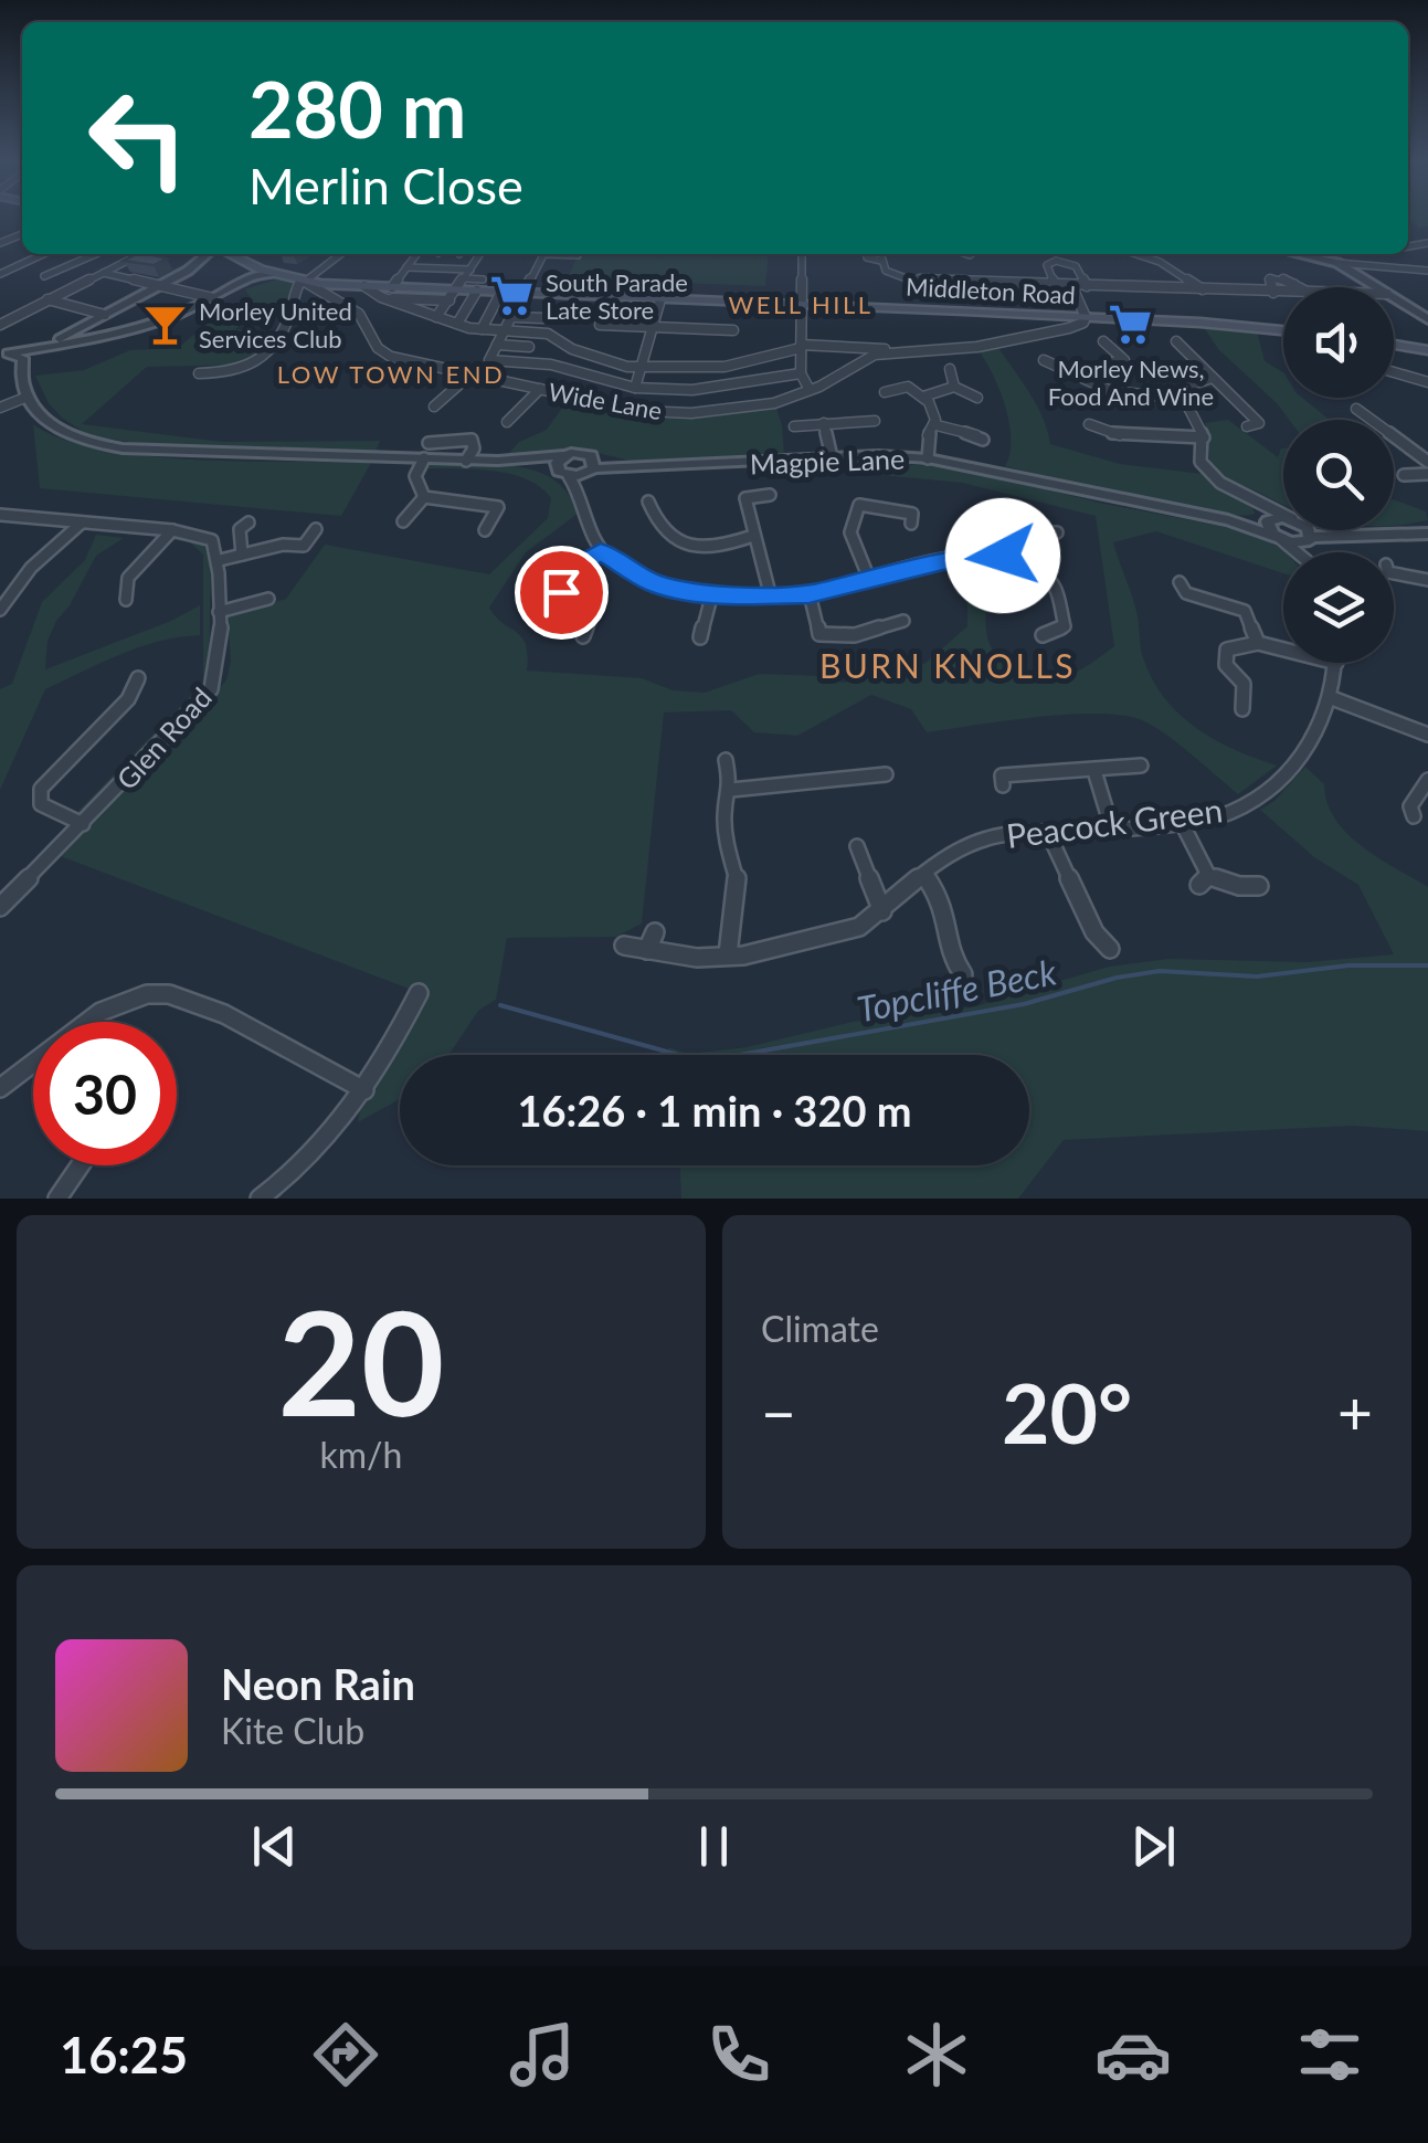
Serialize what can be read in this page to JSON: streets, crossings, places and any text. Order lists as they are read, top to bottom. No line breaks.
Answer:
{"streets":{"main road":["Middleton Road"],"street":["Wide Lane","Magpie Lane","Glen Road","Peacock Green"]},"crossings":[["Middleton Road","Wide Lane"]],"districts":["WELL HILL","LOW TOWN END","BURN KNOLLS"],"water":["Topcliffe Beck"],"places":{"supermarket":["South Parade Late Store","Morley News, Food And Wine"],"bar":["Morley United Services Club"]},"page":{"turn":["280 m","Merlin Close"],"limit":"30","trip":"16:26 · 1 min · 320 m","tile":[["20","km/h"],"Climate"],"heat":["−","20°","+"],"song":["Neon Rain","Kite Club"],"tabs":"16:25"}}
